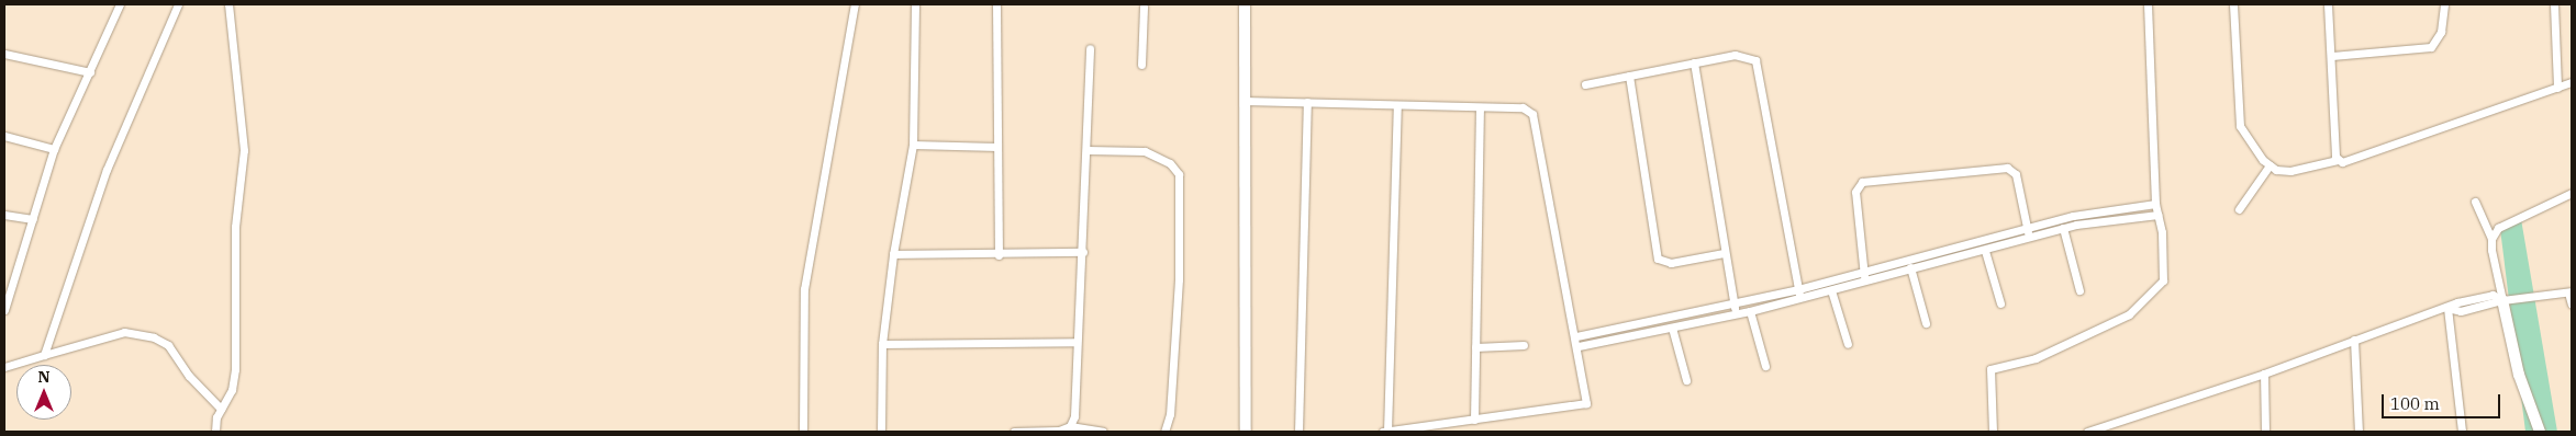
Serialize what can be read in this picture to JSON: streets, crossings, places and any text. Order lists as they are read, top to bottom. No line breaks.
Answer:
{"scale_bar":"100 m","north":"top"}
